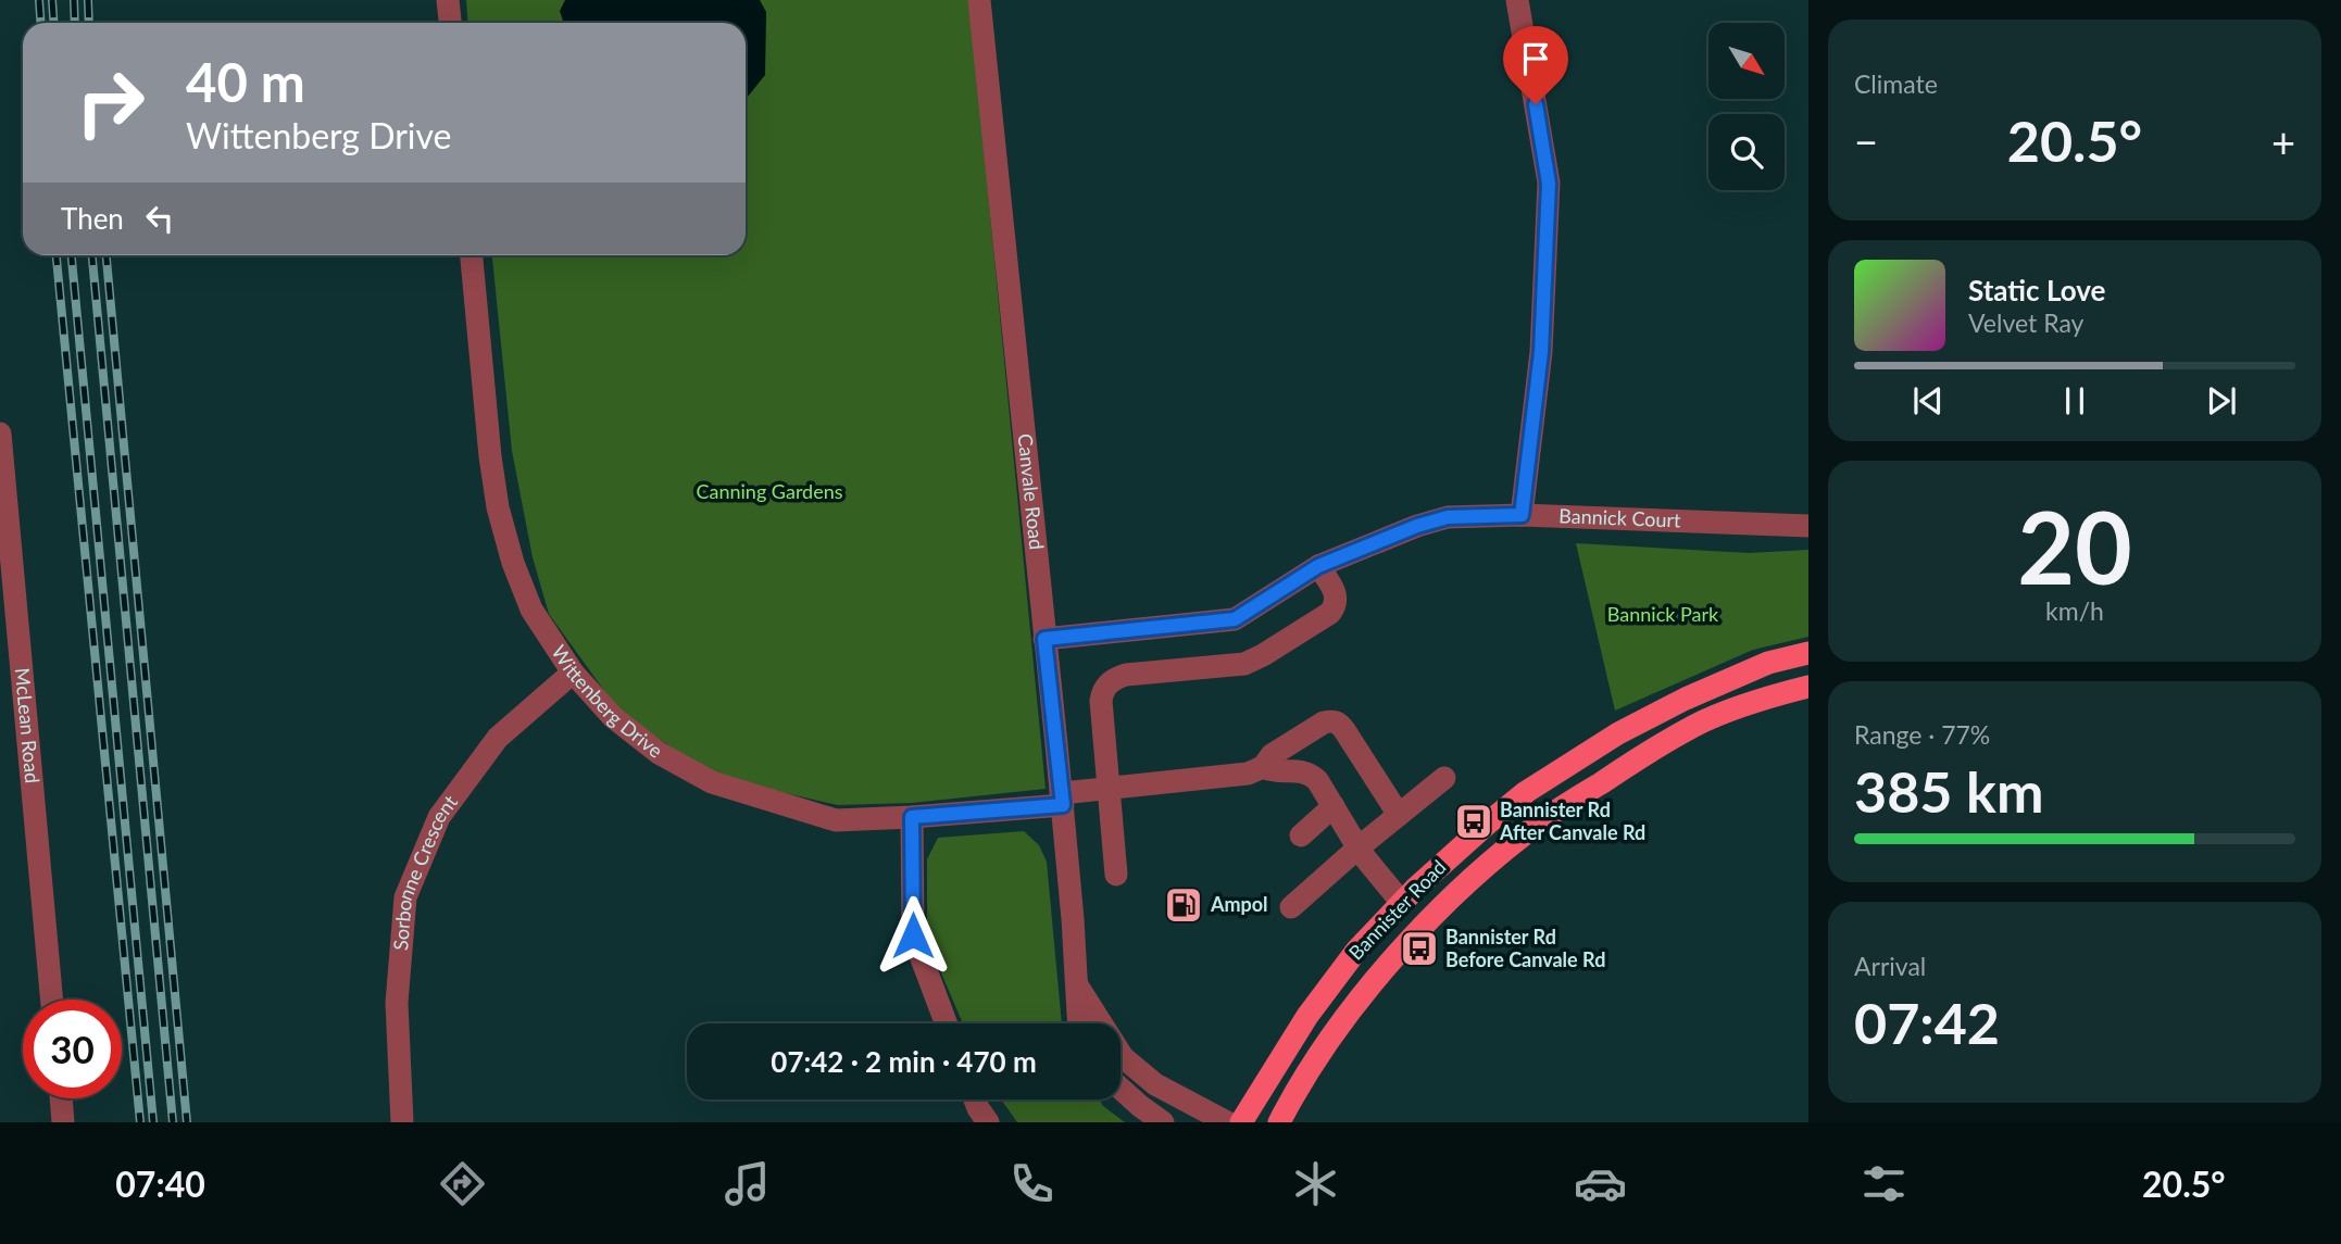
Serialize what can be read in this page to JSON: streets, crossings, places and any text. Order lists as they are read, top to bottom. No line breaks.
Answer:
{"streets":{"main road":["Bannister Road"],"street":["Canvale Road","Bannick Court","Wittenberg Drive","McLean Road","Sorbonne Crescent"]},"crossings":[["Canvale Road","Bannick Court"],["Canvale Road","Wittenberg Drive"],["Wittenberg Drive","Sorbonne Crescent"]],"parks":["Canning Gardens","Bannick Park"],"places":{"bus stop":["Bannister Rd After Canvale Rd","Bannister Rd Before Canvale Rd"],"fuel station":["Ampol"]},"north":"bottom right","page":{"tile":["Climate",["20","km/h"],["Range · 77%","385 km"],["Arrival","07:42"]],"turn":["40 m","Wittenberg Drive"],"heat":["−","20.5°","+"],"then":"Then","song":["Static Love","Velvet Ray"],"limit":"30","trip":"07:42 · 2 min · 470 m","tabs":["07:40","20.5°"]}}
